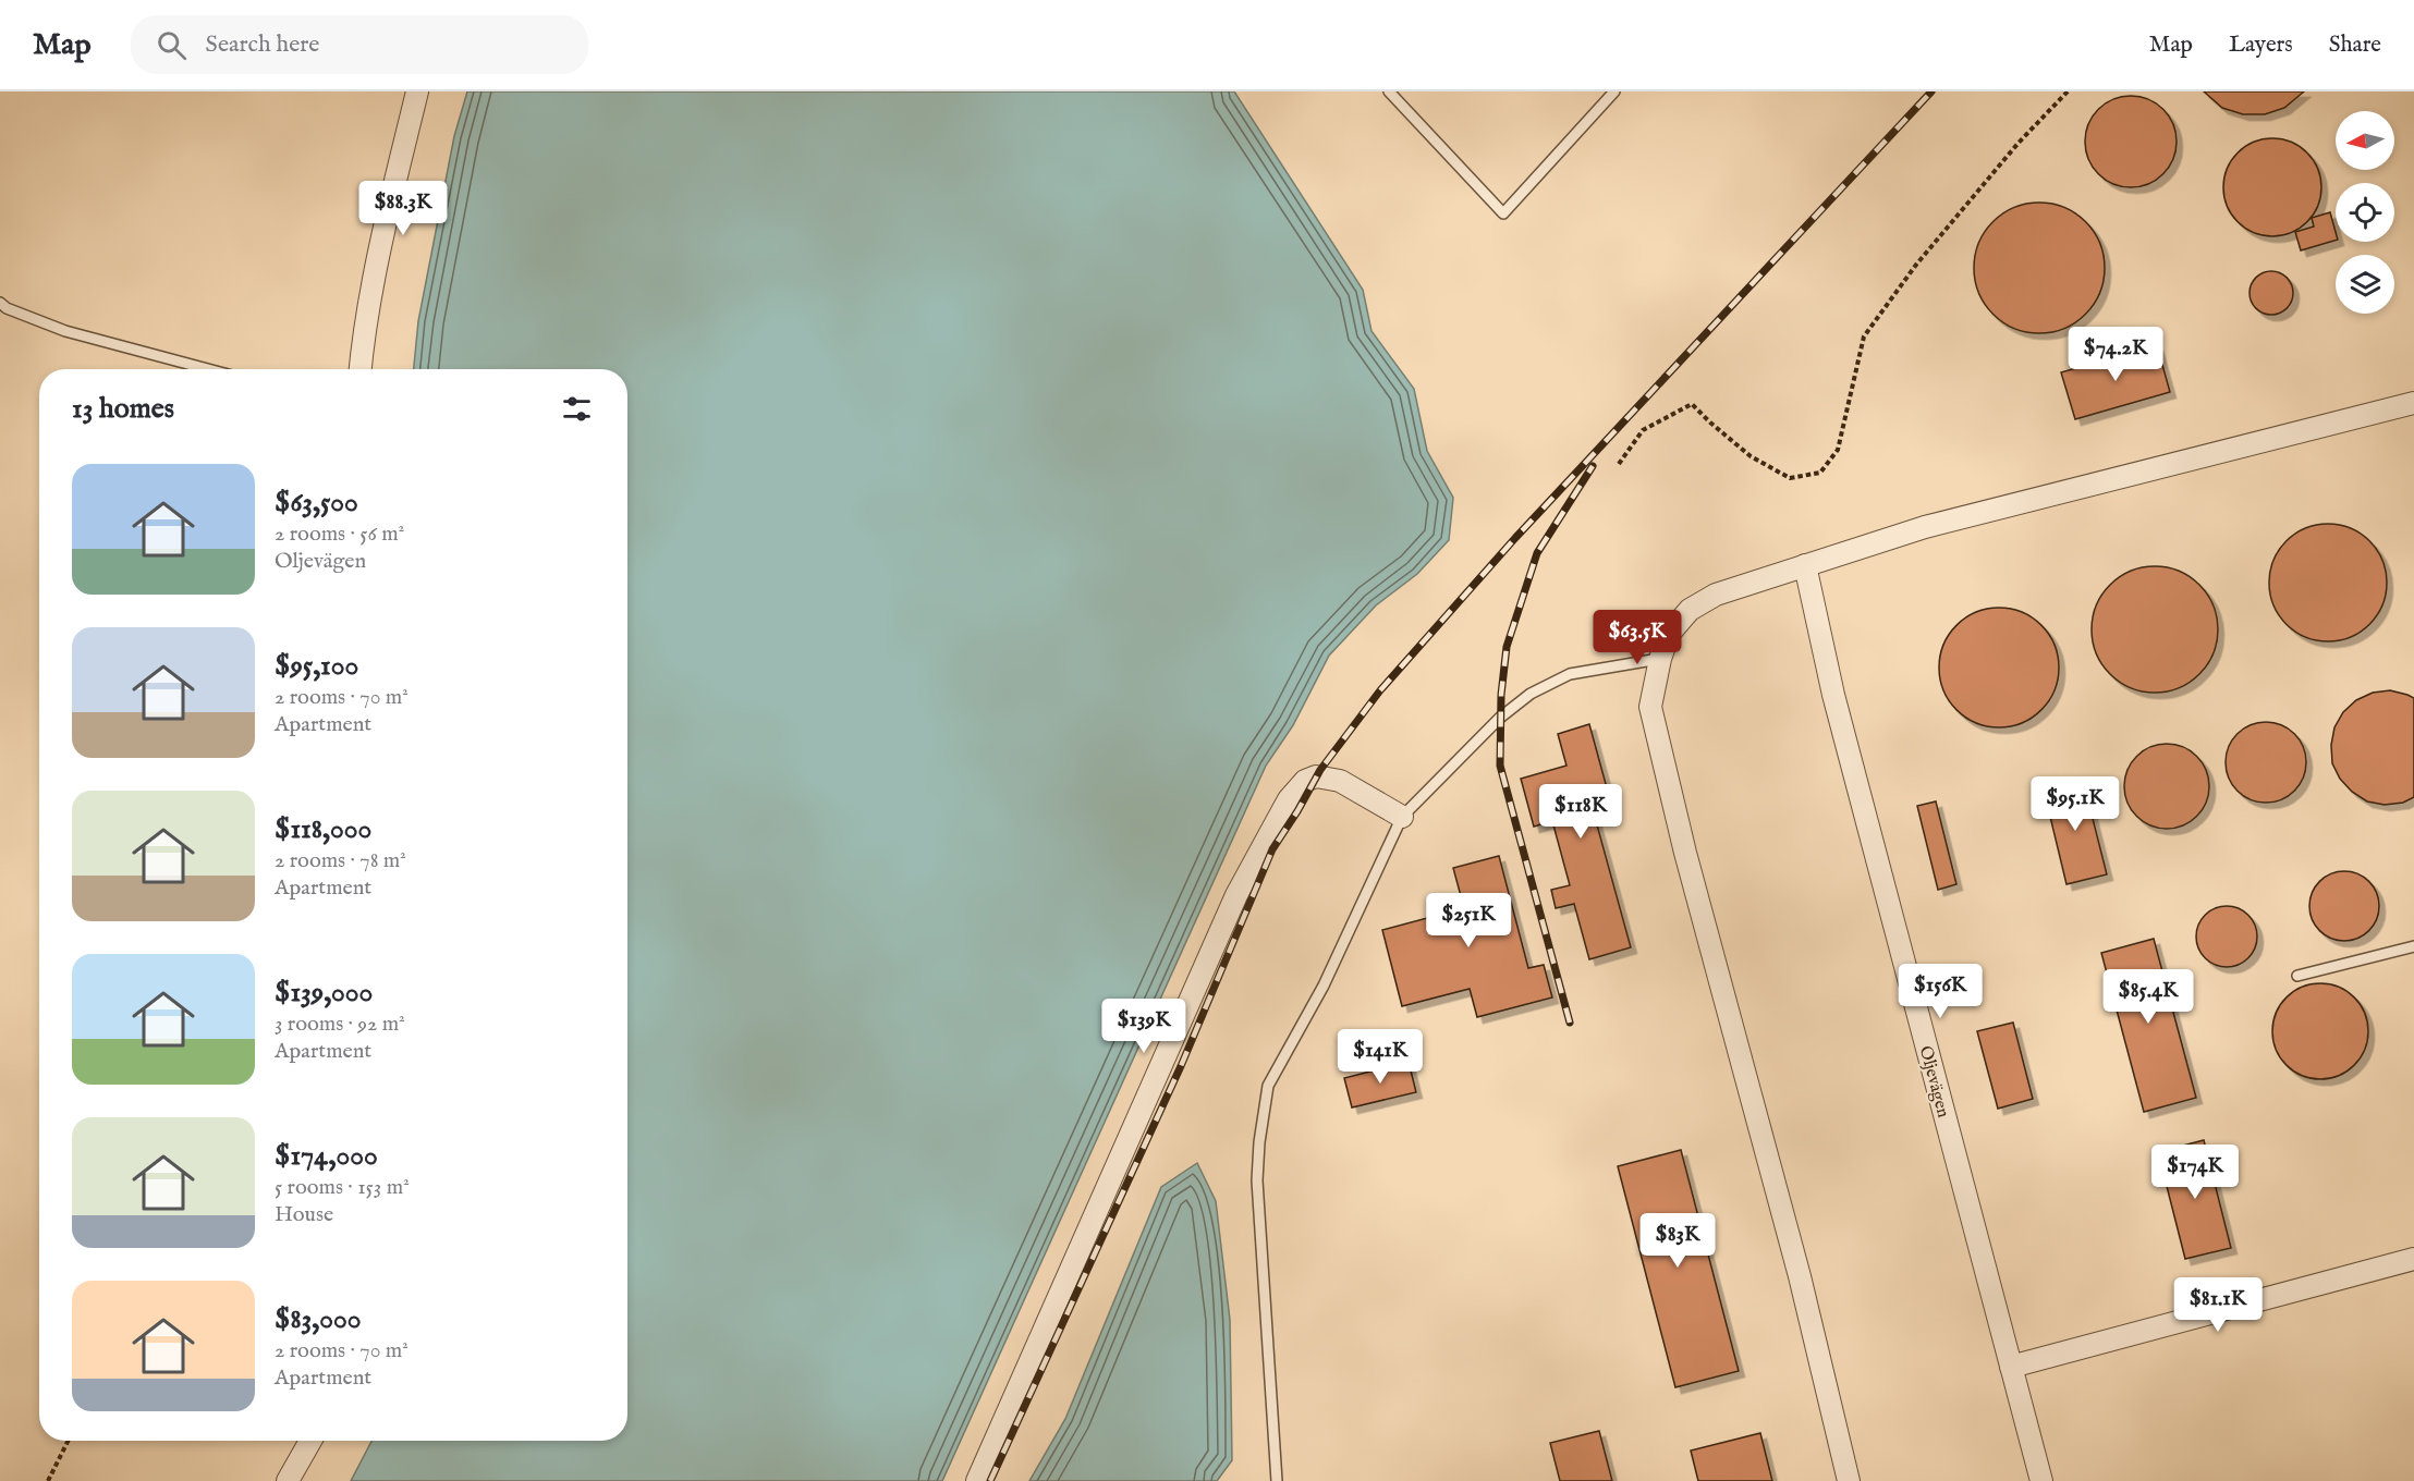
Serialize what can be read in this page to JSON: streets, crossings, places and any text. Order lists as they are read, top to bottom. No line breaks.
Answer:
{"streets":{"street":["Oljevägen"]},"north":"left","page":{"header":"Map","search":"Search here","nav":["Map","Layers","Share"],"price":["$88.3K","$74.2K","$63.5K","$95.1K","$118K","$251K","$156K","$85.4K","$139K","$141K","$174K","$83K","$81.1K"],"heading":"13 homes","list":[{"name":"$63,500","note":"2 rooms · 56 m² · Oljevägen"},{"name":"$95,100","note":"2 rooms · 70 m² · Apartment"},{"name":"$118,000","note":"2 rooms · 78 m² · Apartment"},{"name":"$139,000","note":"3 rooms · 92 m² · Apartment"},{"name":"$174,000","note":"5 rooms · 153 m² · House"},{"name":"$83,000","note":"2 rooms · 70 m² · Apartment"}]}}
